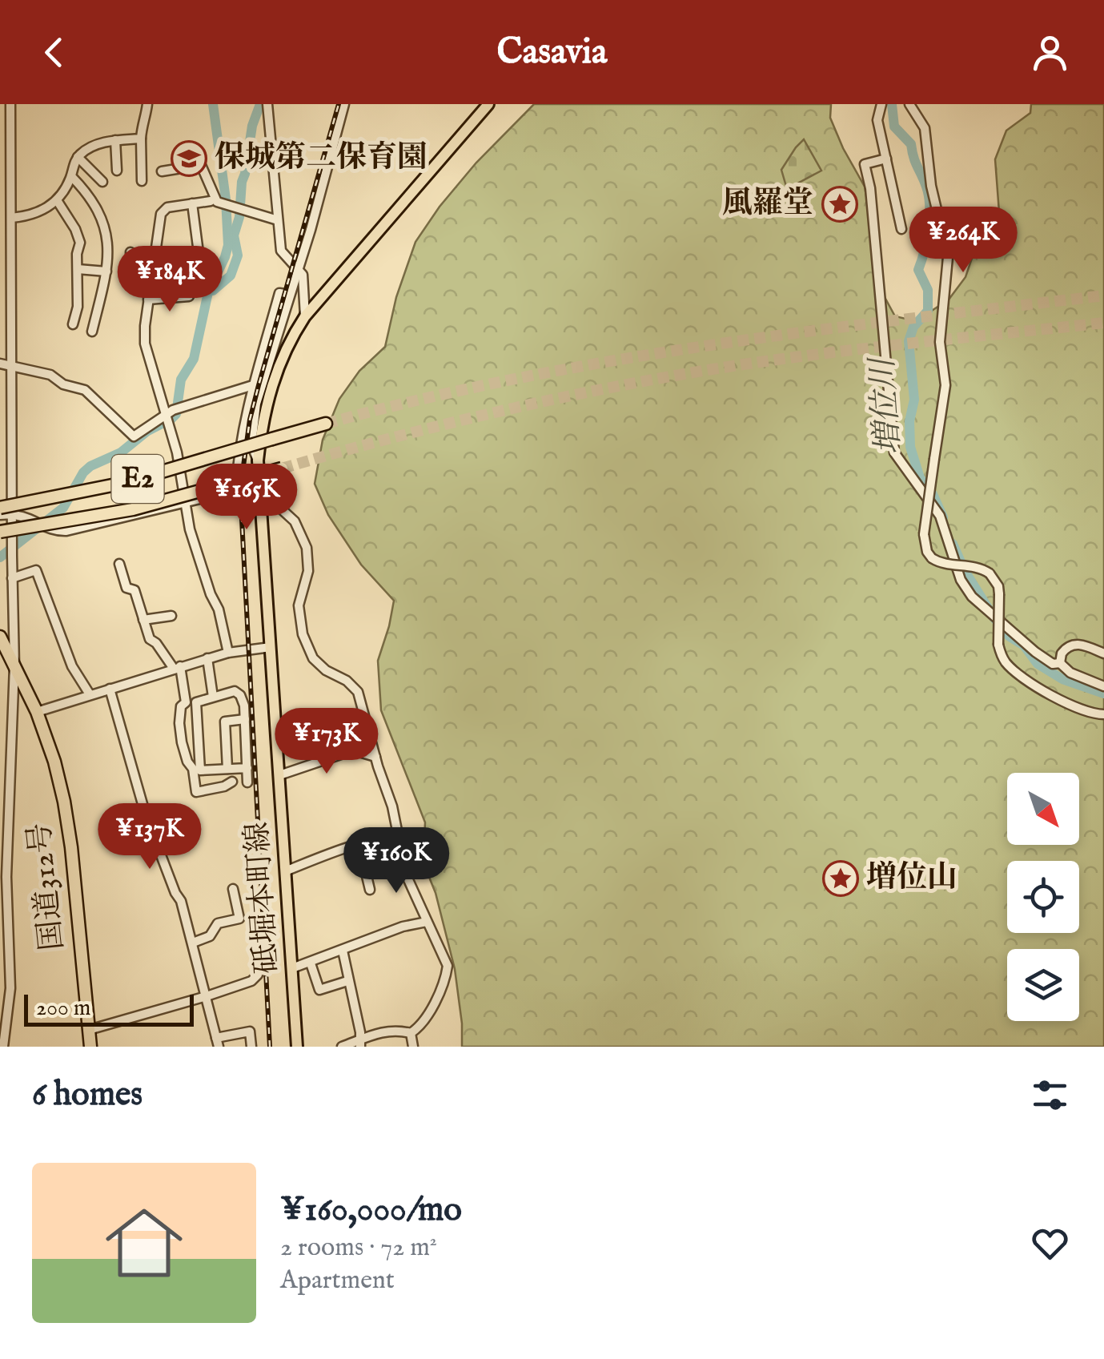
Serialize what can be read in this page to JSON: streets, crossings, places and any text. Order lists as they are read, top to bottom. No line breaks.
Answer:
{"streets":{"highway":["E2","国道312号"],"main road":["砥堀本町線"]},"water":["増位川"],"places":{"school or university":["保城第二保育園"],"place":["風羅堂","増位山"]},"scale_bar":"200 m","north":"bottom right","page":{"header":"Casavia","price":["¥264K","¥184K","¥165K","¥173K","¥137K","¥160K"],"scale":"200 m","heading":"6 homes","list":[{"name":"¥160,000/mo","note":"2 rooms · 72 m² · Apartment"}]}}
